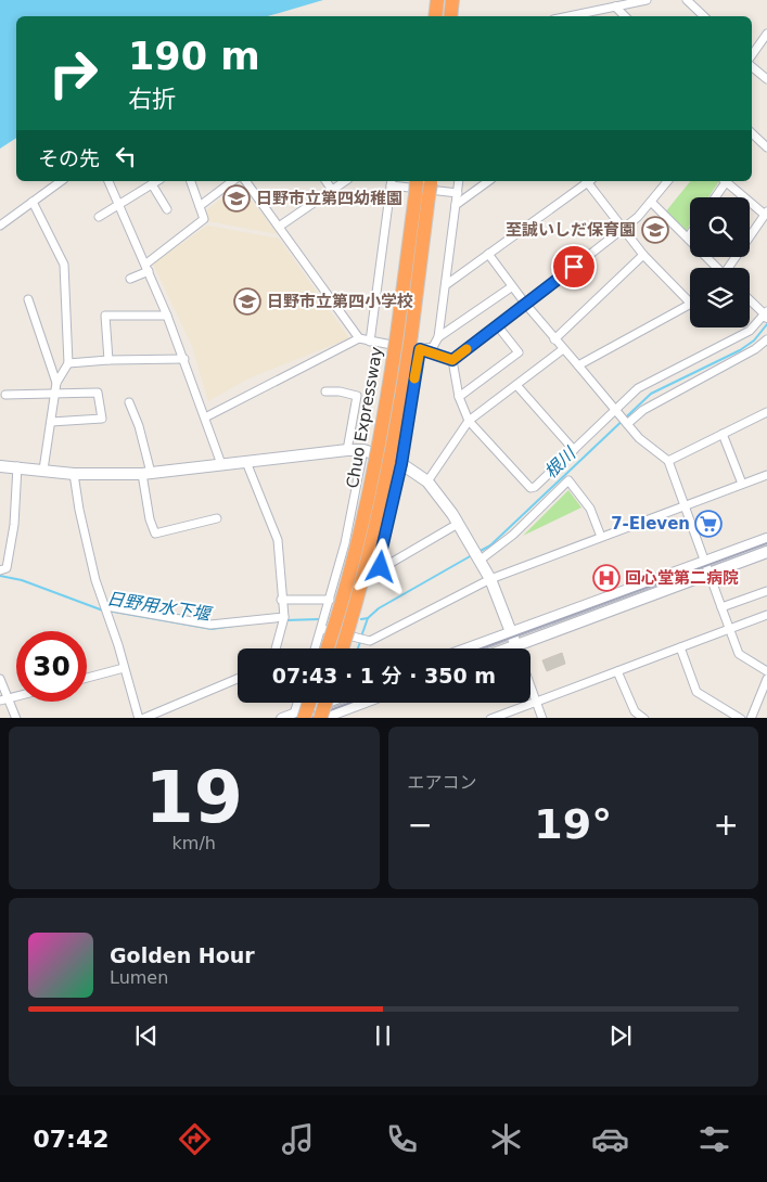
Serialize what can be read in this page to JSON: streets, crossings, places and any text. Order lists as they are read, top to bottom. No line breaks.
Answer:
{"streets":{"highway":["Chuo Expressway"]},"water":["根川","日野用水下堰"],"places":{"school or university":["日野市立第四幼稚園","至誠いしだ保育園","日野市立第四小学校"],"supermarket":["7-Eleven"],"hospital":["回心堂第二病院"]},"page":{"turn":["190 m","右折"],"then":"その先","limit":"30","trip":"07:43 · 1 分 · 350 m","tile":[["19","km/h"],"エアコン"],"heat":["−","19°","+"],"song":["Golden Hour","Lumen"],"tabs":"07:42"}}
